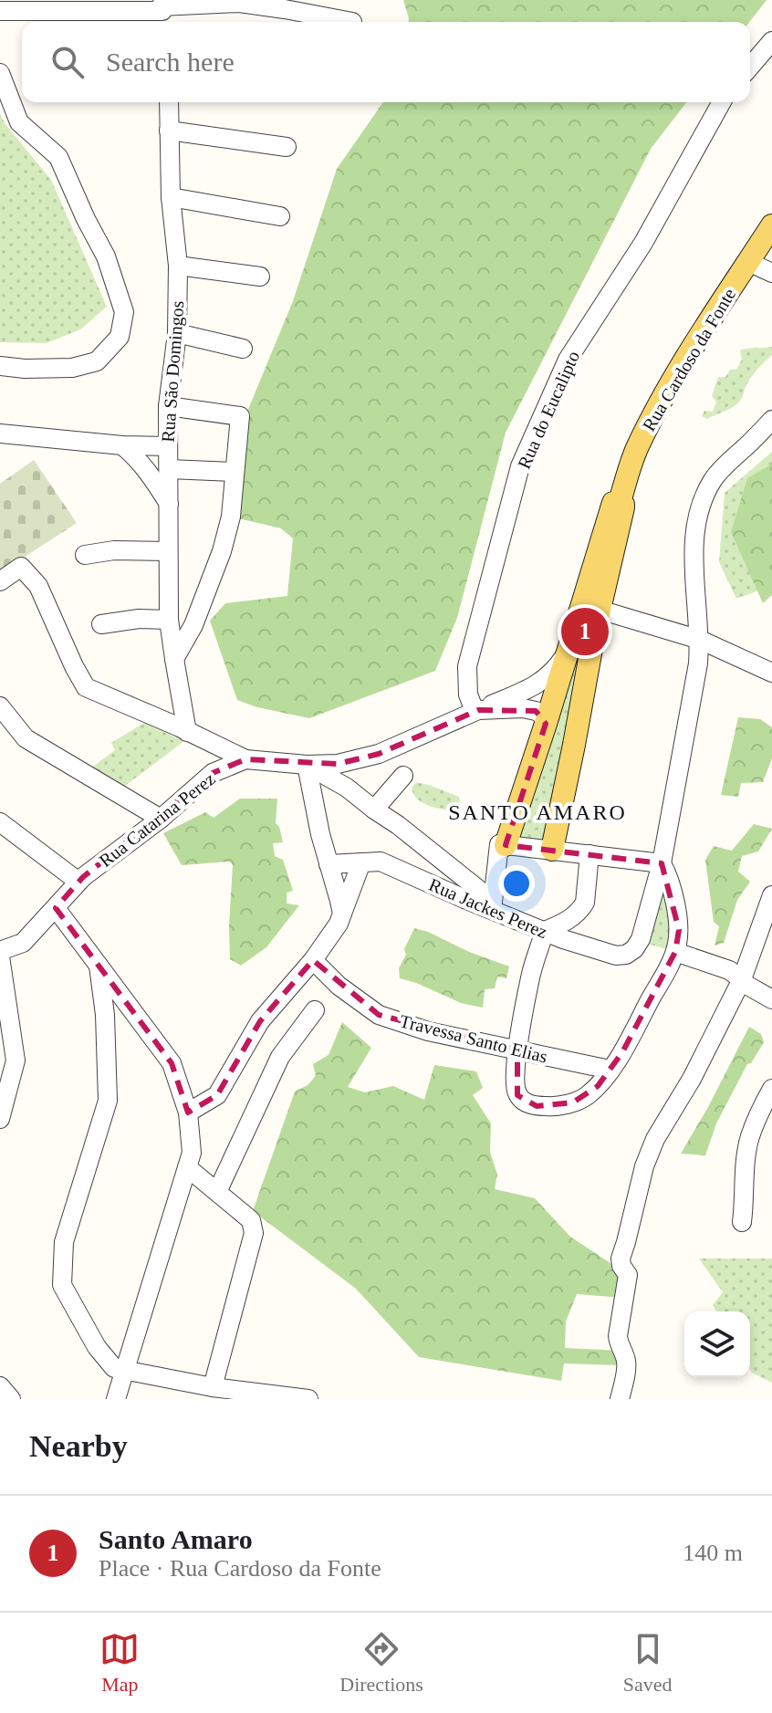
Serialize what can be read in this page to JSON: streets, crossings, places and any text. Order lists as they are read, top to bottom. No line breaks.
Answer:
{"streets":{"main road":["Rua Cardoso da Fonte"],"street":["Rua São Domingos","Rua do Eucalipto","Rua Catarina Perez","Rua Jackes Perez","Travessa Santo Elias"]},"crossings":[["Rua Cardoso da Fonte","Rua Catarina Perez"],["Rua Cardoso da Fonte","Rua Jackes Perez"],["Rua do Eucalipto","Rua Catarina Perez"]],"districts":["SANTO AMARO"],"page":{"search":"Search here","pins":"1","heading":"Nearby","list":[{"mark":"1","name":"Santo Amaro","note":"Place · Rua Cardoso da Fonte","value":"140 m"}],"nav":["Map","Directions","Saved"]}}
